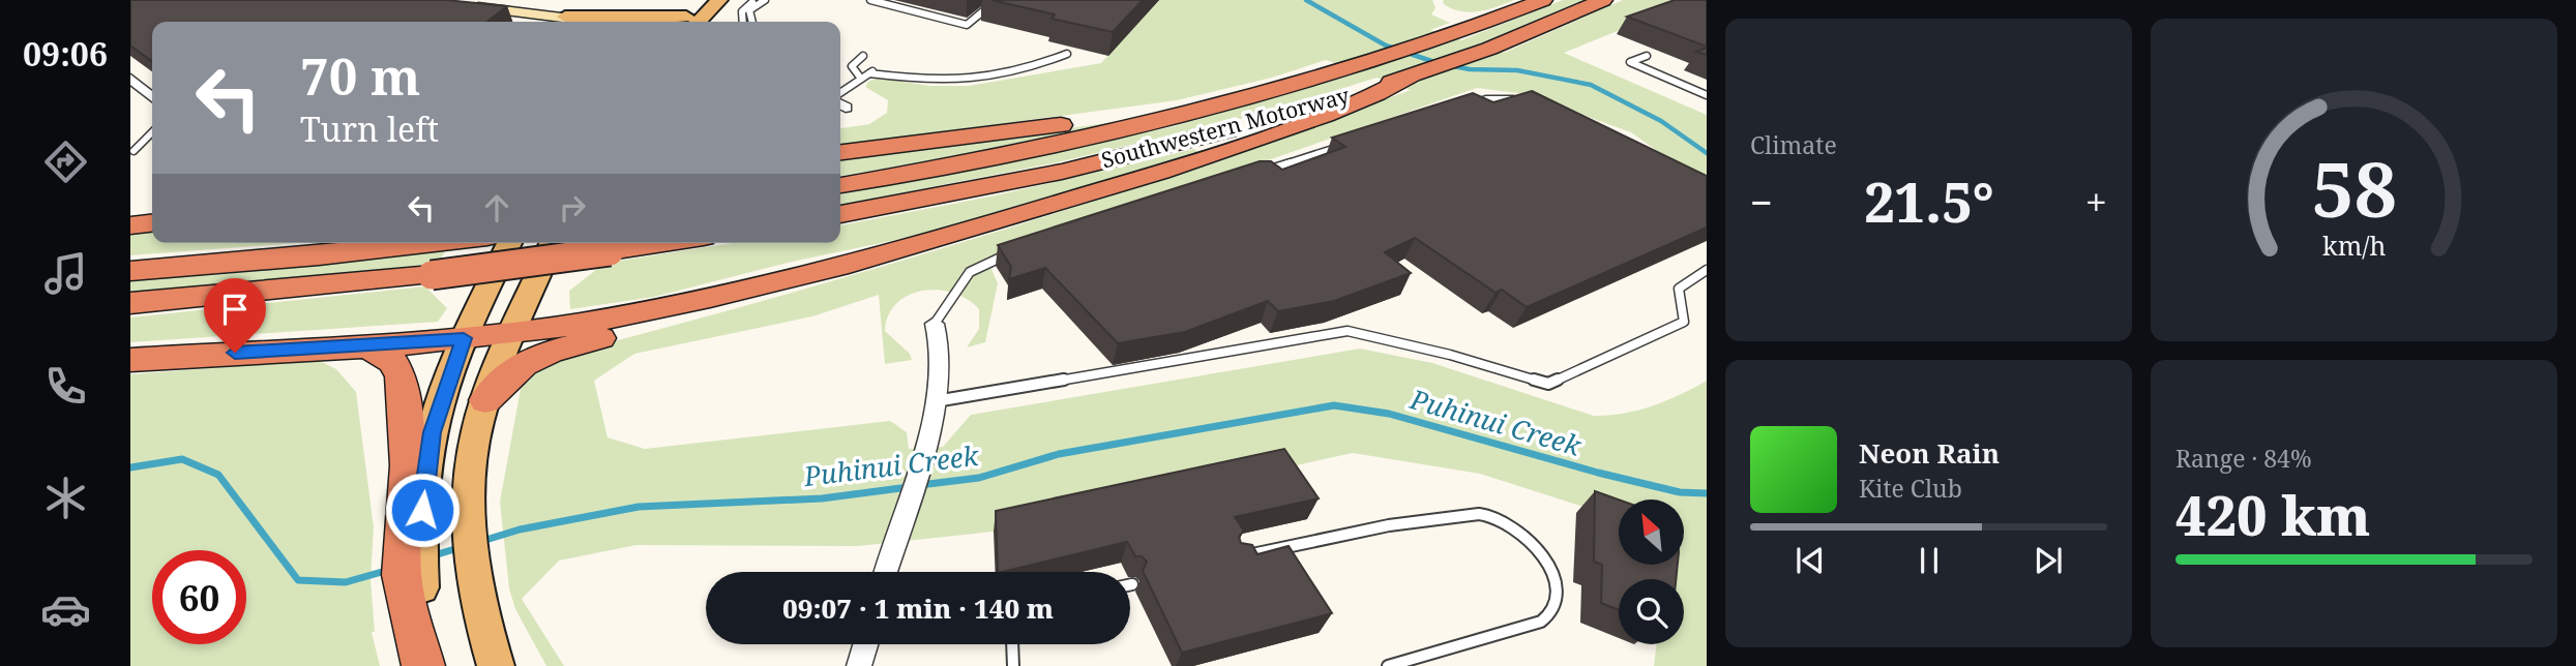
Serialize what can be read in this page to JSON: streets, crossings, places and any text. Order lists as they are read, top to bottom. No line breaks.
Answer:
{"streets":{"highway":["Southwestern Motorway"]},"water":["Puhinui Creek"],"north":"top left","page":{"tabs":"09:06","tile":["Climate",["Range · 84%","420 km"]],"turn":["70 m","Turn left"],"heat":["−","21.5°","+"],"song":["Neon Rain","Kite Club"],"limit":"60","trip":"09:07 · 1 min · 140 m","gauge":["58","km/h"]}}
